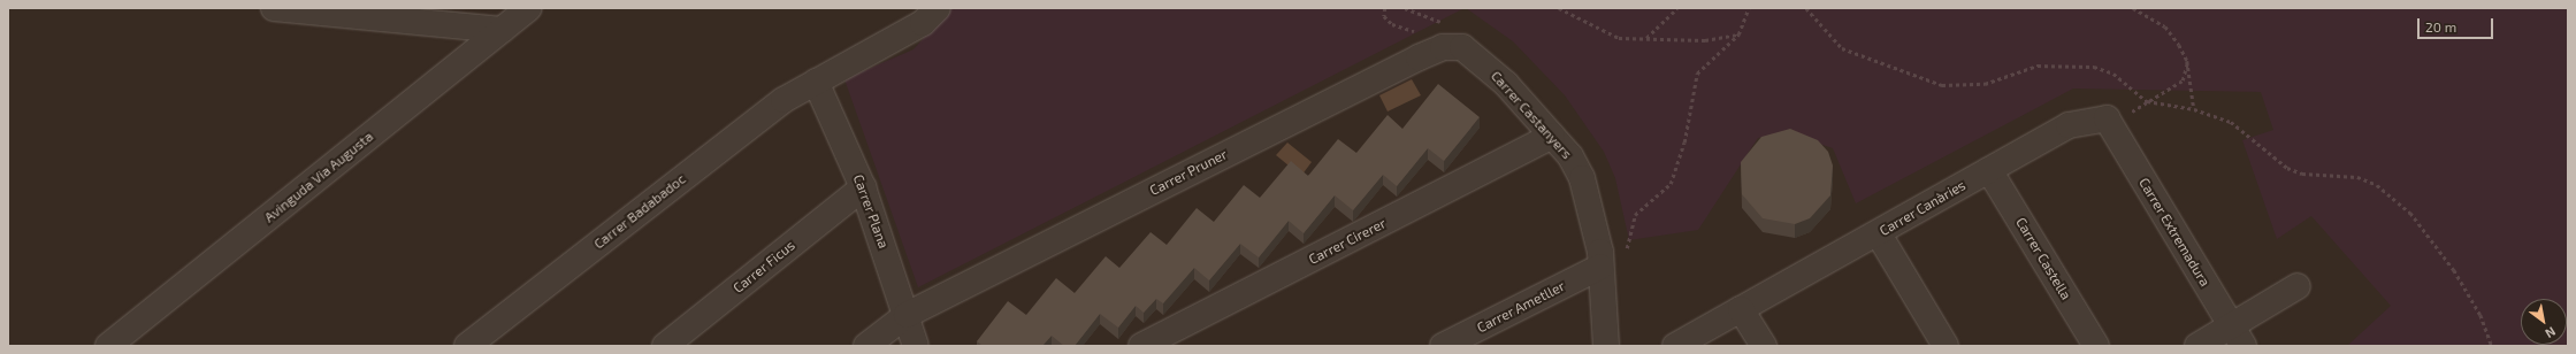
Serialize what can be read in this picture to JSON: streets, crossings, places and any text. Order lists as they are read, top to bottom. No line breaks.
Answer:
{"streets":{"street":["Carrer Castanyers","Carrer Pruner","Avinguda Via Augusta","Carrer Canàries","Carrer Badabadoc","Carrer Plana","Carrer Extremadura","Carrer Cirerer","Carrer Castella","Carrer Ficus","Carrer Ametller"]},"crossings":[["Carrer Castanyers","Carrer Pruner"],["Carrer Castanyers","Carrer Cirerer"],["Carrer Castanyers","Carrer Ametller"],["Carrer Pruner","Carrer Plana"],["Carrer Canàries","Carrer Extremadura"],["Carrer Canàries","Carrer Castella"],["Carrer Badabadoc","Carrer Plana"],["Carrer Plana","Carrer Ficus"]],"scale_bar":"20 m","north":"bottom right"}
